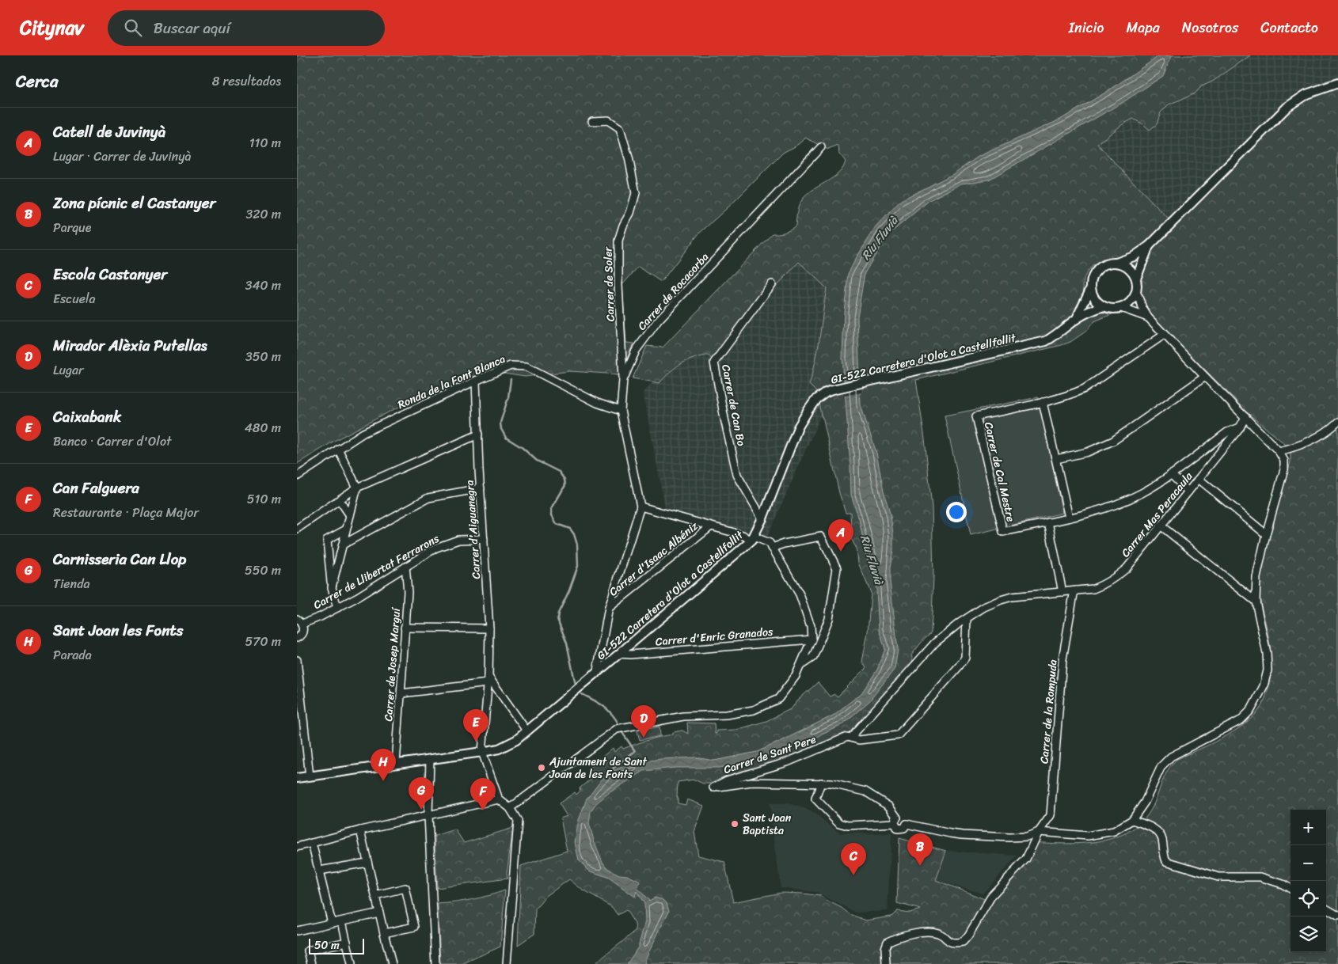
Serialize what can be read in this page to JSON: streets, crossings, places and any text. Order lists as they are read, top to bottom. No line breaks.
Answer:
{"streets":{"street":["Carrer de Soler","Carrer de Rocacorba","GI-522 Carretera d'Olot a Castellfollit","Ronda de la Font Blanca","Carrer de Can Bo","Carrer de Cal Mestre","Carrer Mas Peracaula","Carrer d'Aiguanegra","Carrer d'Isaac Albéniz","Carrer de Llibertat Ferrarons","Carrer d'Enric Granados","Carrer de Josep Marguí","Carrer de la Rompuda","Carrer de Sant Pere"]},"crossings":[["Carrer de Soler","Carrer de Rocacorba"],["Carrer de Rocacorba","Ronda de la Font Blanca"],["GI-522 Carretera d'Olot a Castellfollit","Carrer de Can Bo"],["GI-522 Carretera d'Olot a Castellfollit","Carrer d'Aiguanegra"],["GI-522 Carretera d'Olot a Castellfollit","Carrer d'Enric Granados"],["GI-522 Carretera d'Olot a Castellfollit","Carrer de Josep Marguí"],["Ronda de la Font Blanca","Carrer d'Aiguanegra"],["Carrer Mas Peracaula","Carrer de la Rompuda"],["Carrer d'Aiguanegra","Carrer de Llibertat Ferrarons"],["Carrer de Llibertat Ferrarons","Carrer de Josep Marguí"]],"water":["Riu Fluvià"],"places":["Ajuntament de Sant Joan de les Fonts","Sant Joan Baptista"],"scale_bar":"50 m","page":{"header":"Citynav","search":"Buscar aquí","nav":["Inicio","Mapa","Nosotros","Contacto"],"heading":["Cerca","8 resultados"],"list":[{"mark":"A","name":"Catell de Juvinyà","note":"Lugar · Carrer de Juvinyà","value":"110 m"},{"mark":"B","name":"Zona pícnic el Castanyer","note":"Parque","value":"320 m"},{"mark":"C","name":"Escola Castanyer","note":"Escuela","value":"340 m"},{"mark":"D","name":"Mirador Alèxia Putellas","note":"Lugar","value":"350 m"},{"mark":"E","name":"Caixabank","note":"Banco · Carrer d'Olot","value":"480 m"},{"mark":"F","name":"Can Falguera","note":"Restaurante · Plaça Major","value":"510 m"},{"mark":"G","name":"Carnisseria Can Llop","note":"Tienda","value":"550 m"},{"mark":"H","name":"Sant Joan les Fonts","note":"Parada","value":"570 m"}],"pins":["A","D","E","H","G","F","B","C"],"map_buttons":["+","−"],"scale":"50 m"}}
